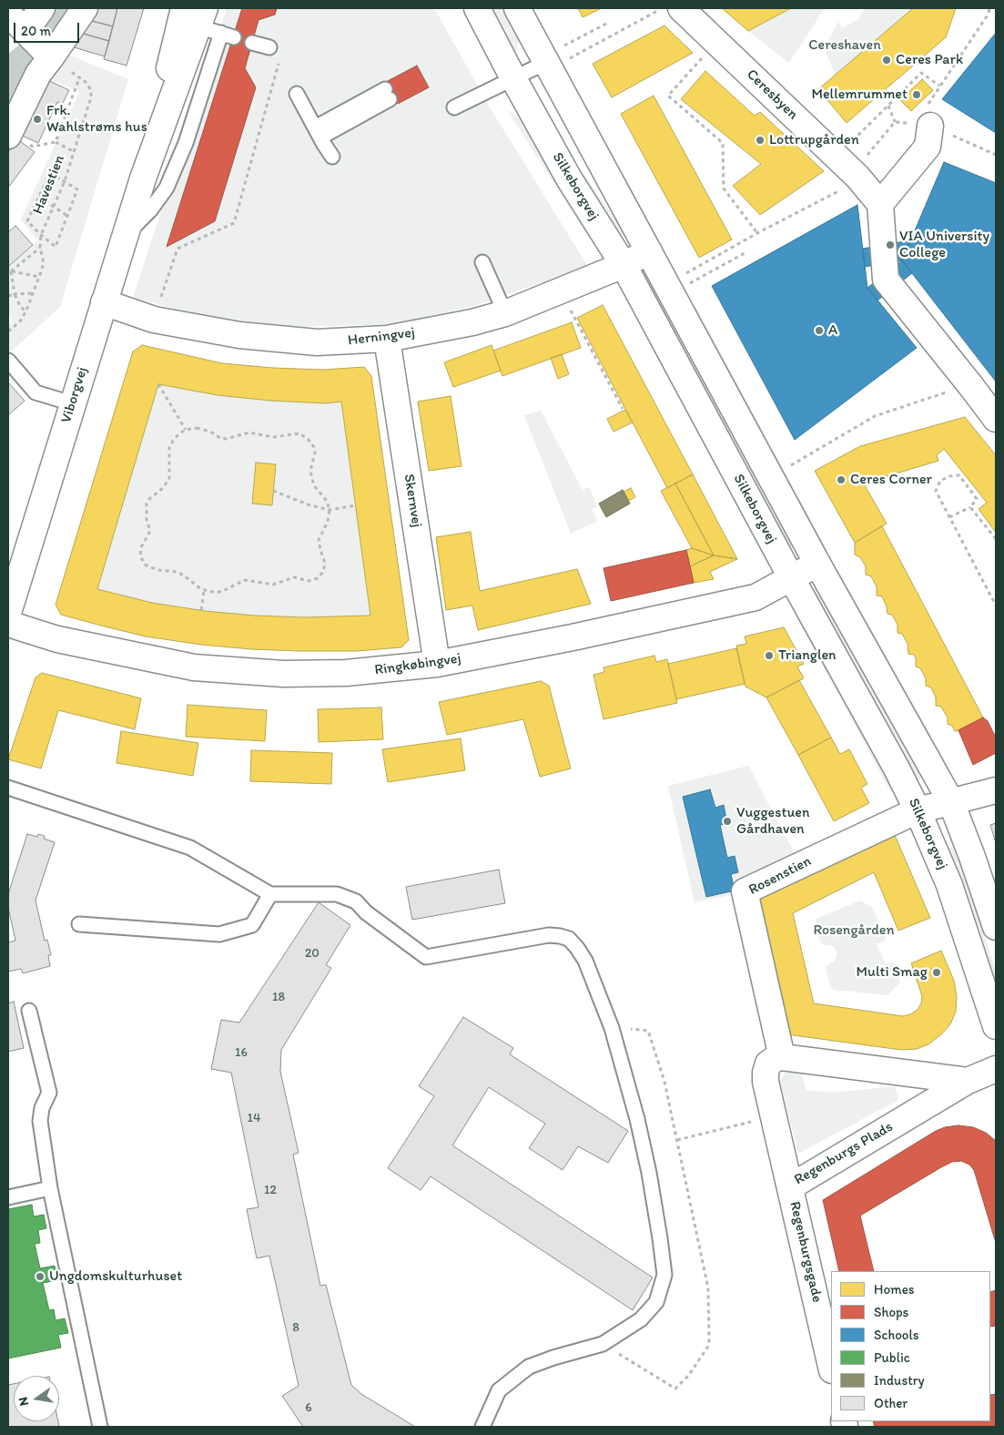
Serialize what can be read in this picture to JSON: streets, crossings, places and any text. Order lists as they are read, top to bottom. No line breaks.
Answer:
{"streets":{"street":["Ceresbyen","Silkeborgvej","Herningvej","Viborgvej","Skernvej","Ringkøbingvej","Rosenstien","Regenburgs Plads","Regenburgsgade"],"path":["Havestien"]},"crossings":[["Silkeborgvej","Herningvej"],["Silkeborgvej","Ringkøbingvej"],["Silkeborgvej","Rosenstien"],["Herningvej","Viborgvej"],["Herningvej","Skernvej"],["Skernvej","Ringkøbingvej"],["Rosenstien","Regenburgs Plads"],["Regenburgs Plads","Regenburgsgade"]],"parks":["Cereshaven","Rosengården"],"places":["Ceres Park","Mellemrummet","Frk. Wahlstrøms hus","Lottrupgården","VIA University College","A","Ceres Corner","Trianglen","Vuggestuen Gårdhaven","Multi Smag","Ungdomskulturhuset"],"house_numbers":["20","18","16","14","12","8","6"],"legend":["Homes","Shops","Schools","Public","Industry","Other"],"scale_bar":"20 m","north":"left"}
